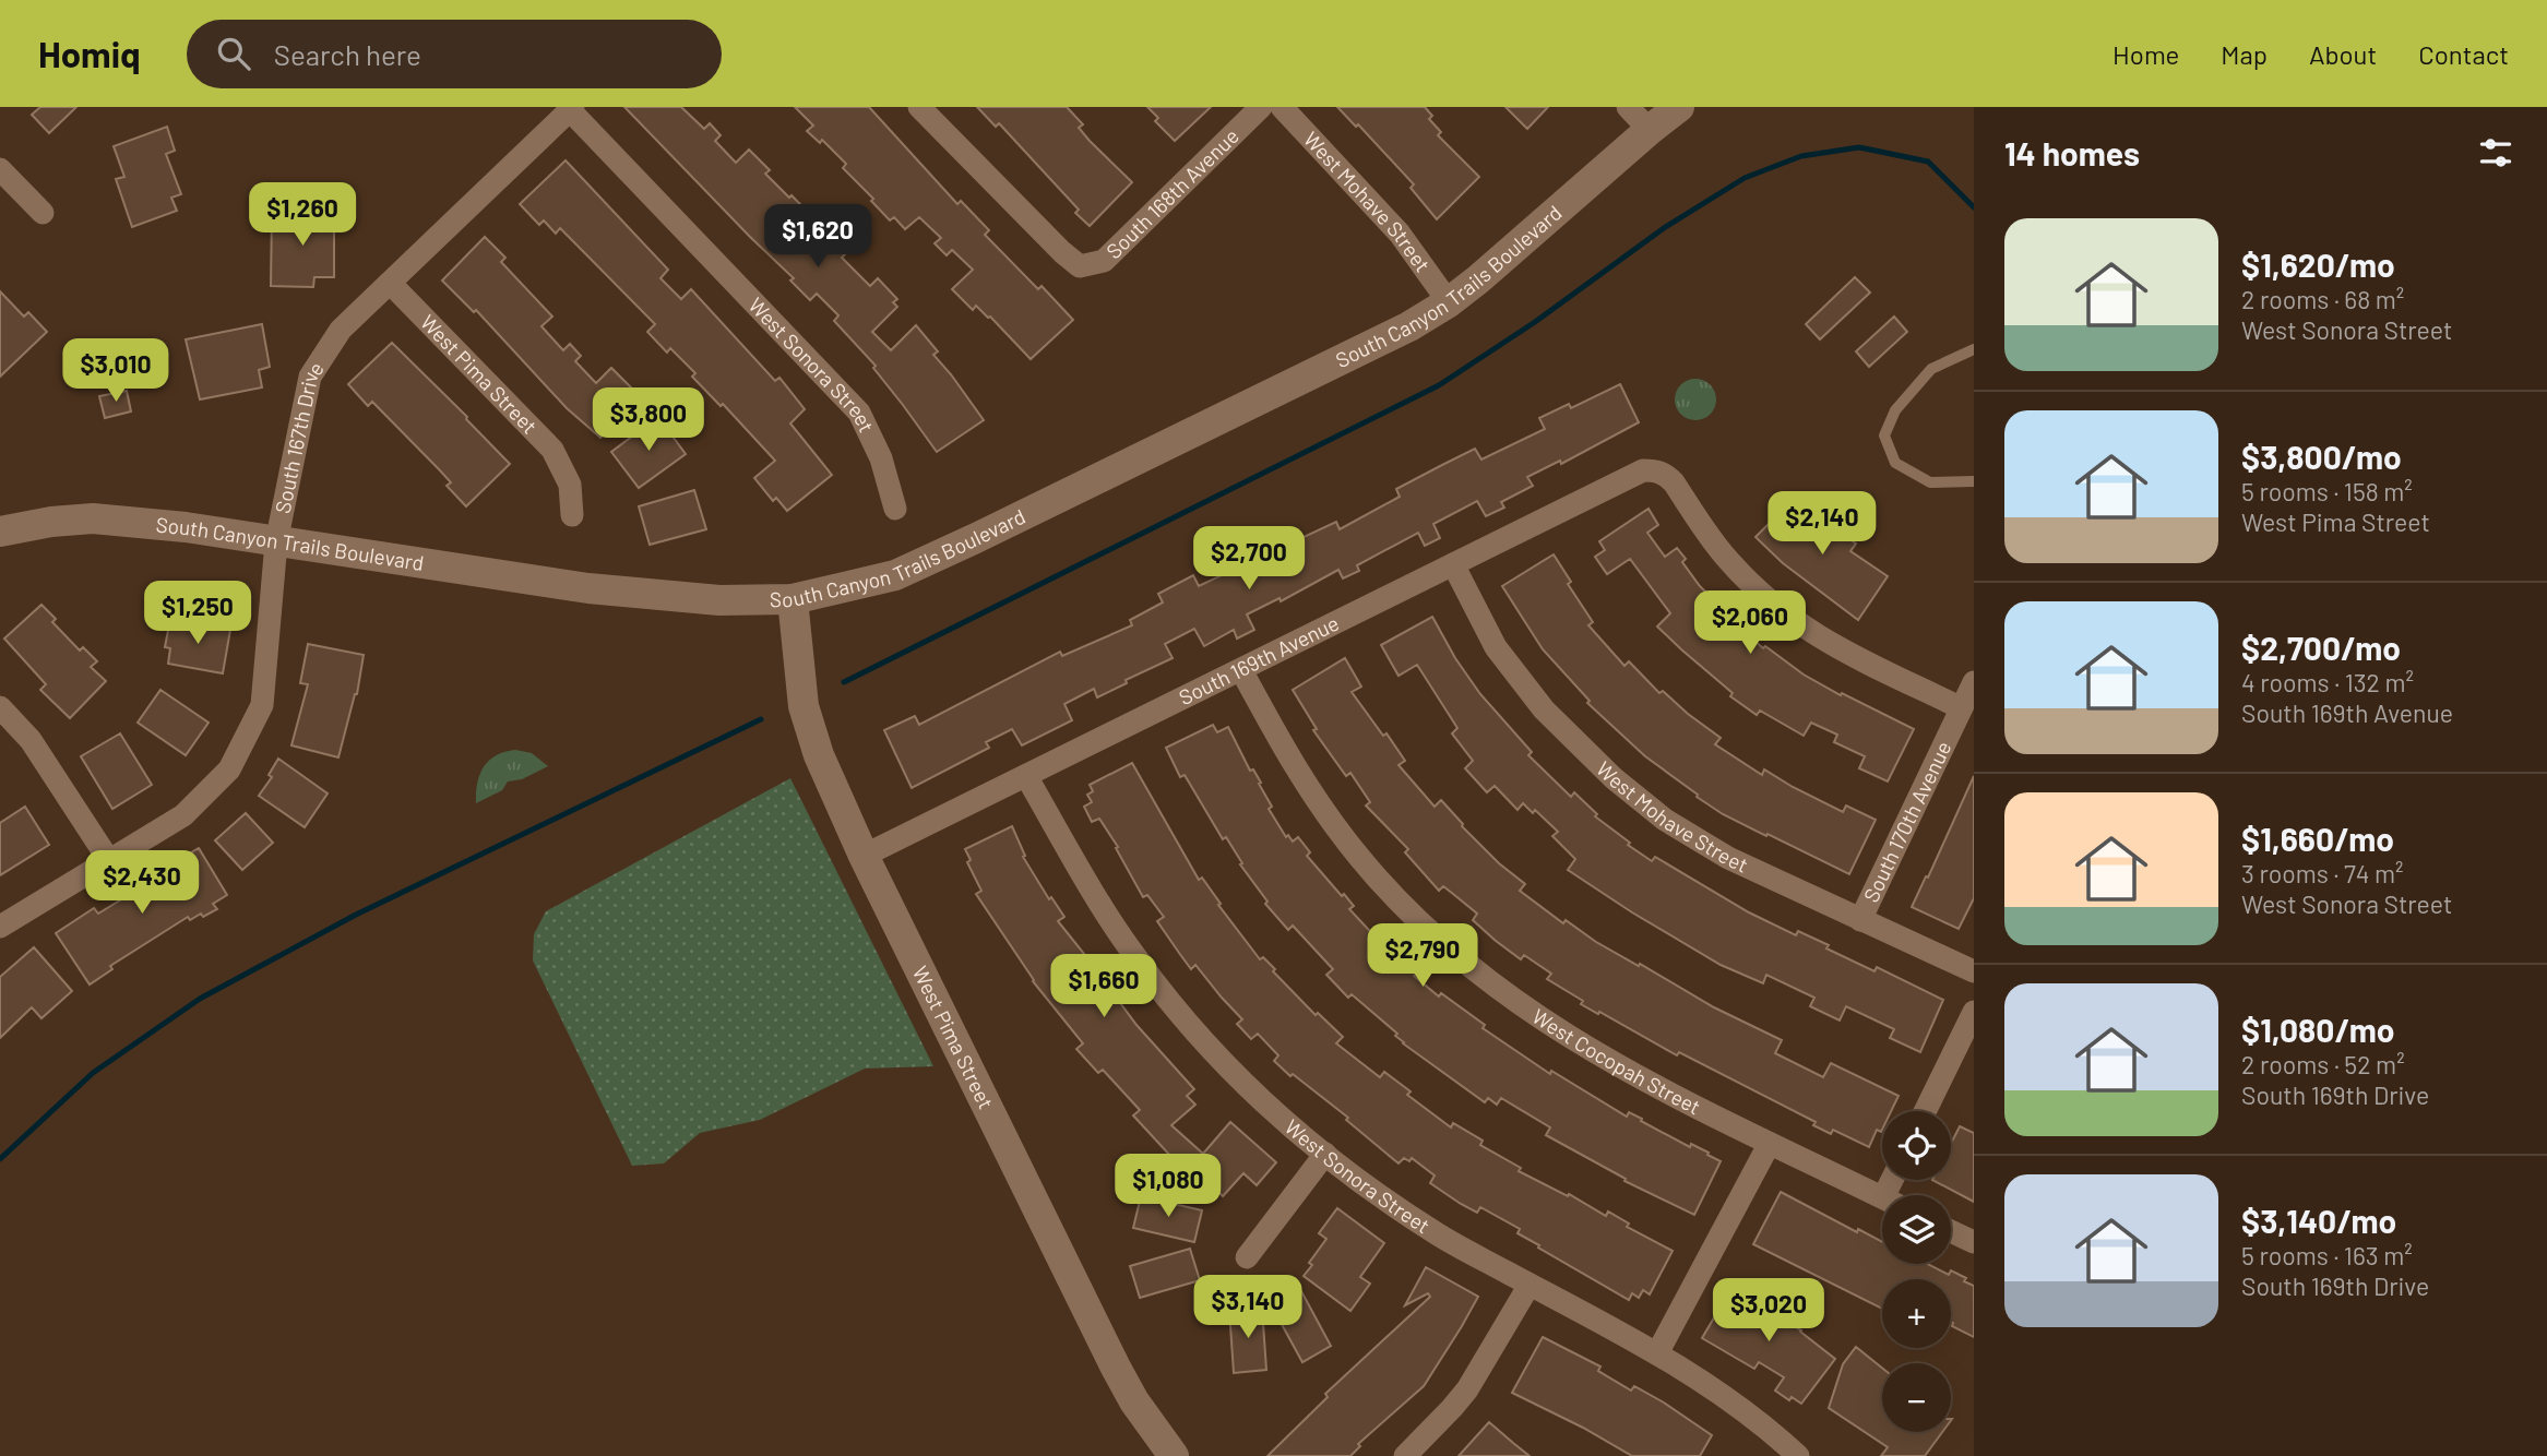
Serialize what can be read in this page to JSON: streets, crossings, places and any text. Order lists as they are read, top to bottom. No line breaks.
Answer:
{"streets":{"street":["South 168th Avenue","West Mohave Street","South Canyon Trails Boulevard","West Sonora Street","West Pima Street","South 167th Drive","South 169th Avenue","South 170th Avenue","West Cocopah Street"]},"crossings":[["West Mohave Street","South Canyon Trails Boulevard"],["West Mohave Street","South 169th Avenue"],["West Mohave Street","South 170th Avenue"],["South Canyon Trails Boulevard","West Pima Street"],["South Canyon Trails Boulevard","South 167th Drive"],["West Sonora Street","South 167th Drive"],["West Sonora Street","South 169th Avenue"],["West Pima Street","South 167th Drive"],["West Pima Street","South 169th Avenue"],["South 169th Avenue","South 170th Avenue"],["South 169th Avenue","West Cocopah Street"]],"page":{"header":"Homiq","search":"Search here","nav":["Home","Map","About","Contact"],"heading":"14 homes","price":["$1,260","$1,620","$3,010","$3,800","$2,140","$2,700","$1,250","$2,060","$2,430","$2,790","$1,660","$1,080","$3,140","$3,020"],"list":[{"name":"$1,620/mo","note":"2 rooms · 68 m² · West Sonora Street"},{"name":"$3,800/mo","note":"5 rooms · 158 m² · West Pima Street"},{"name":"$2,700/mo","note":"4 rooms · 132 m² · South 169th Avenue"},{"name":"$1,660/mo","note":"3 rooms · 74 m² · West Sonora Street"},{"name":"$1,080/mo","note":"2 rooms · 52 m² · South 169th Drive"},{"name":"$3,140/mo","note":"5 rooms · 163 m² · South 169th Drive"}],"map_buttons":["+","−"]}}
